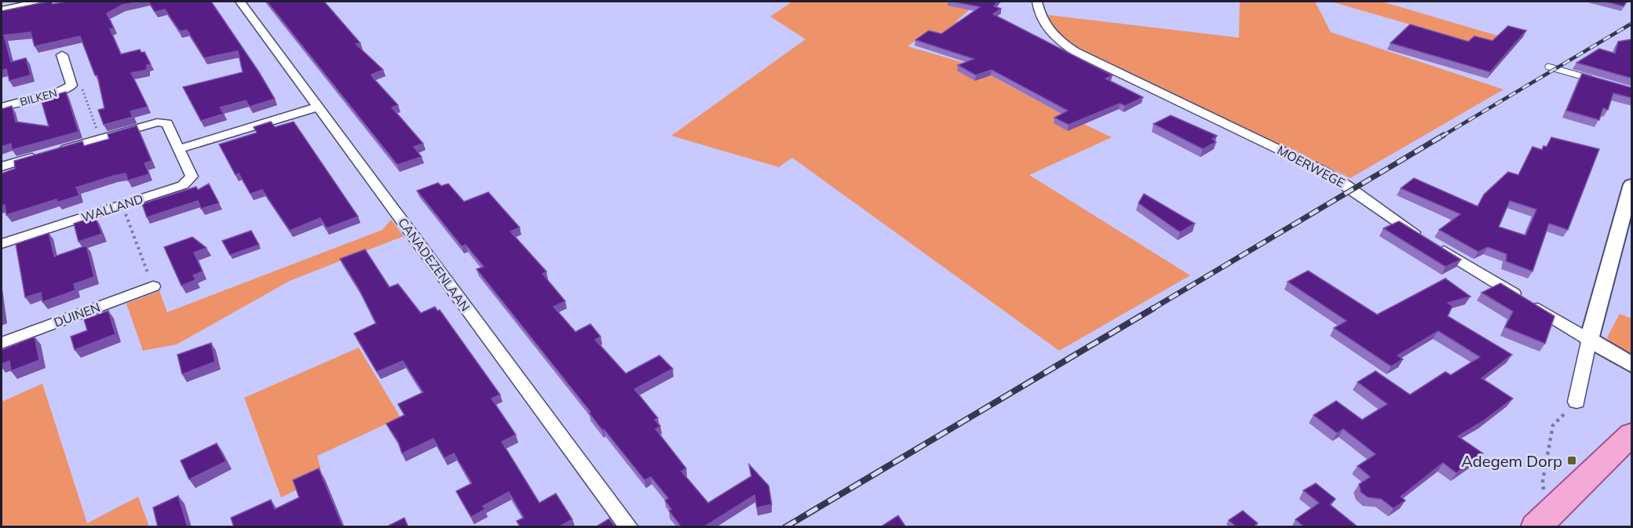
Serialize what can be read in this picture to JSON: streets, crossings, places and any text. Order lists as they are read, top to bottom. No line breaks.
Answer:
{"streets":{"street":["BILKEN","MOERWEGE","WALLAND","CANADEZENLAAN","DUINEN"]},"places":{"transit":["Adegem Dorp"]}}
